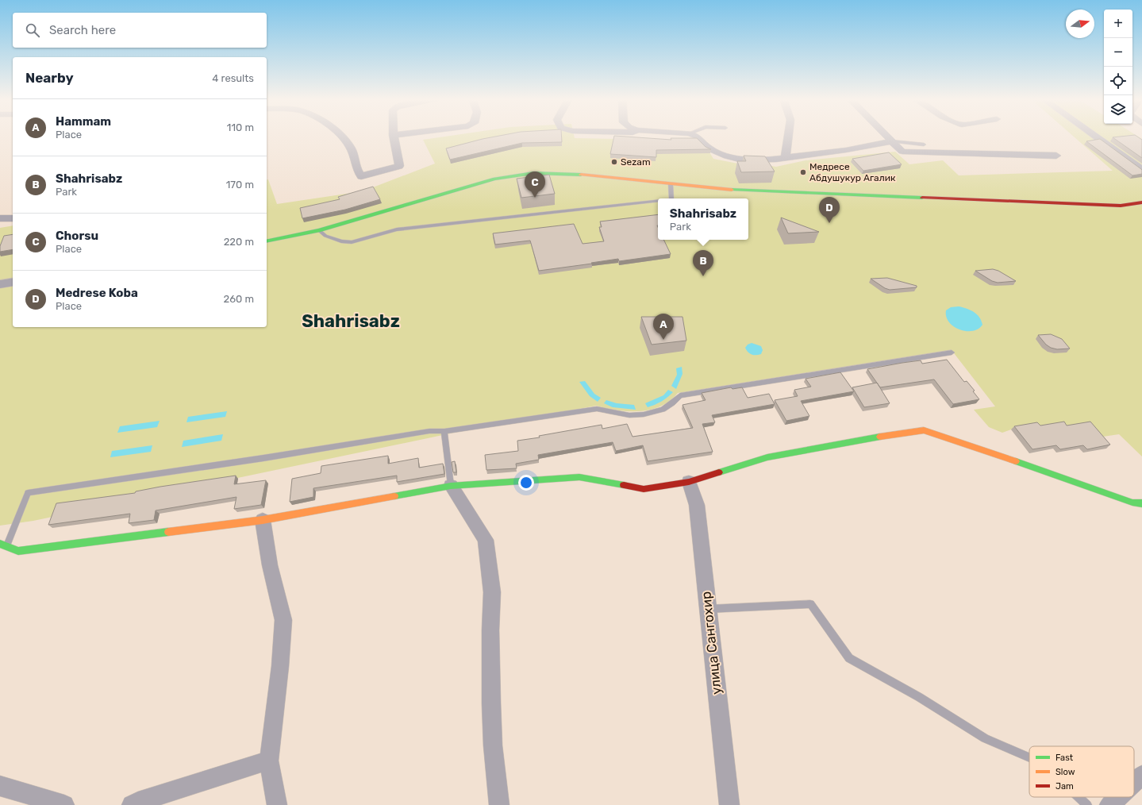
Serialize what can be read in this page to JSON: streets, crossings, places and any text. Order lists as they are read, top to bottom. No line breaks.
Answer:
{"streets":{"street":["улица Сангохир"]},"districts":["Shahrisabz"],"places":["Sezam","Медресе Абдушукур Агалик"],"legend":["Fast","Slow","Jam"],"north":"right","page":{"map_buttons":["+","−"],"search":"Search here","heading":["Nearby","4 results"],"list":[{"mark":"A","name":"Hammam","note":"Place","value":"110 m"},{"mark":"B","name":"Shahrisabz","note":"Park","value":"170 m"},{"mark":"C","name":"Chorsu","note":"Place","value":"220 m"},{"mark":"D","name":"Medrese Koba","note":"Place","value":"260 m"}],"pins":["C","D","B","A"],"popup":["Shahrisabz","Park"]}}
